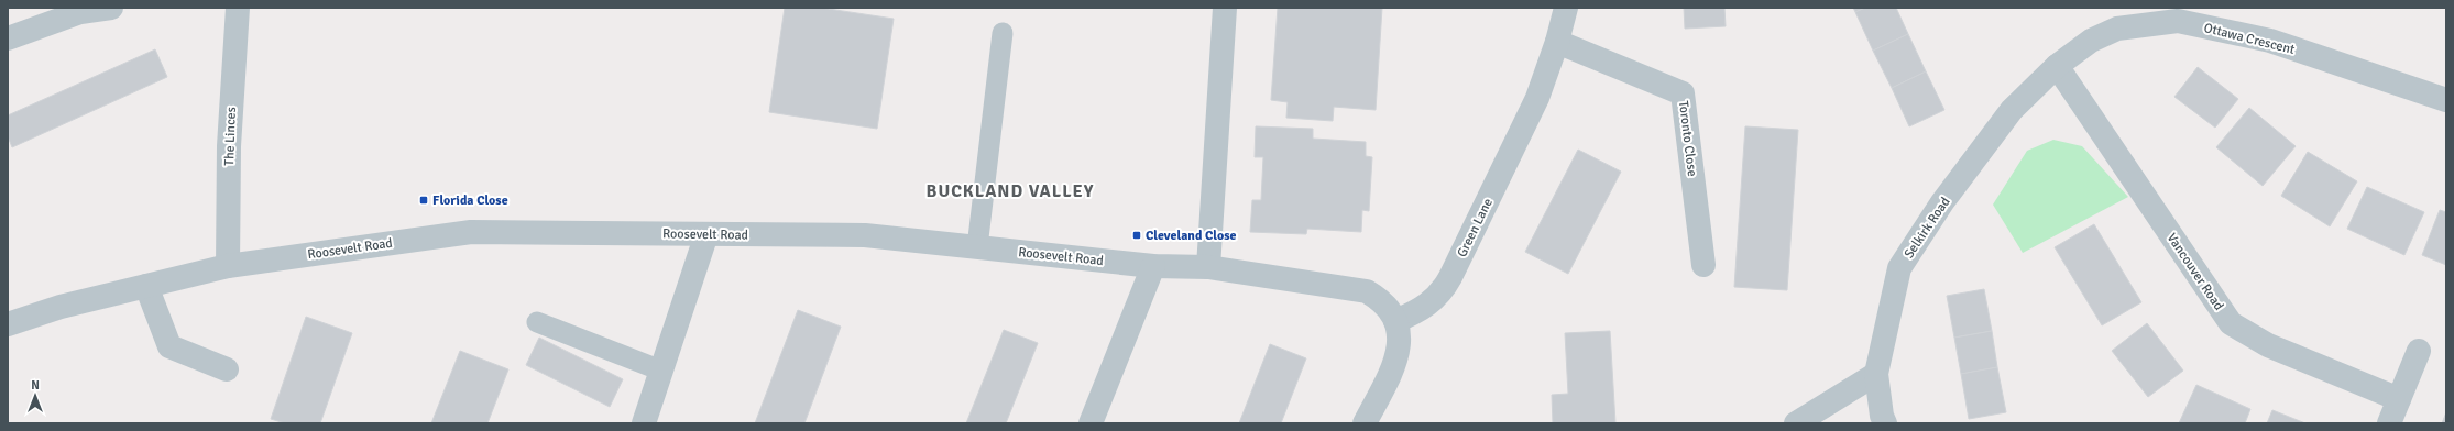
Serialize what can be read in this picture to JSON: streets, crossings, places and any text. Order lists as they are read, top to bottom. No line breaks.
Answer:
{"streets":{"street":["Ottawa Crescent","The Linces","Toronto Close","Green Lane","Selkirk Road","Roosevelt Road","Vancouver Road"]},"crossings":[["Ottawa Crescent","Selkirk Road"],["Ottawa Crescent","Vancouver Road"],["The Linces","Roosevelt Road"],["Toronto Close","Green Lane"],["Green Lane","Roosevelt Road"],["Selkirk Road","Vancouver Road"]],"districts":["BUCKLAND VALLEY"],"places":{"transit":["Florida Close","Cleveland Close"]},"north":"top"}
